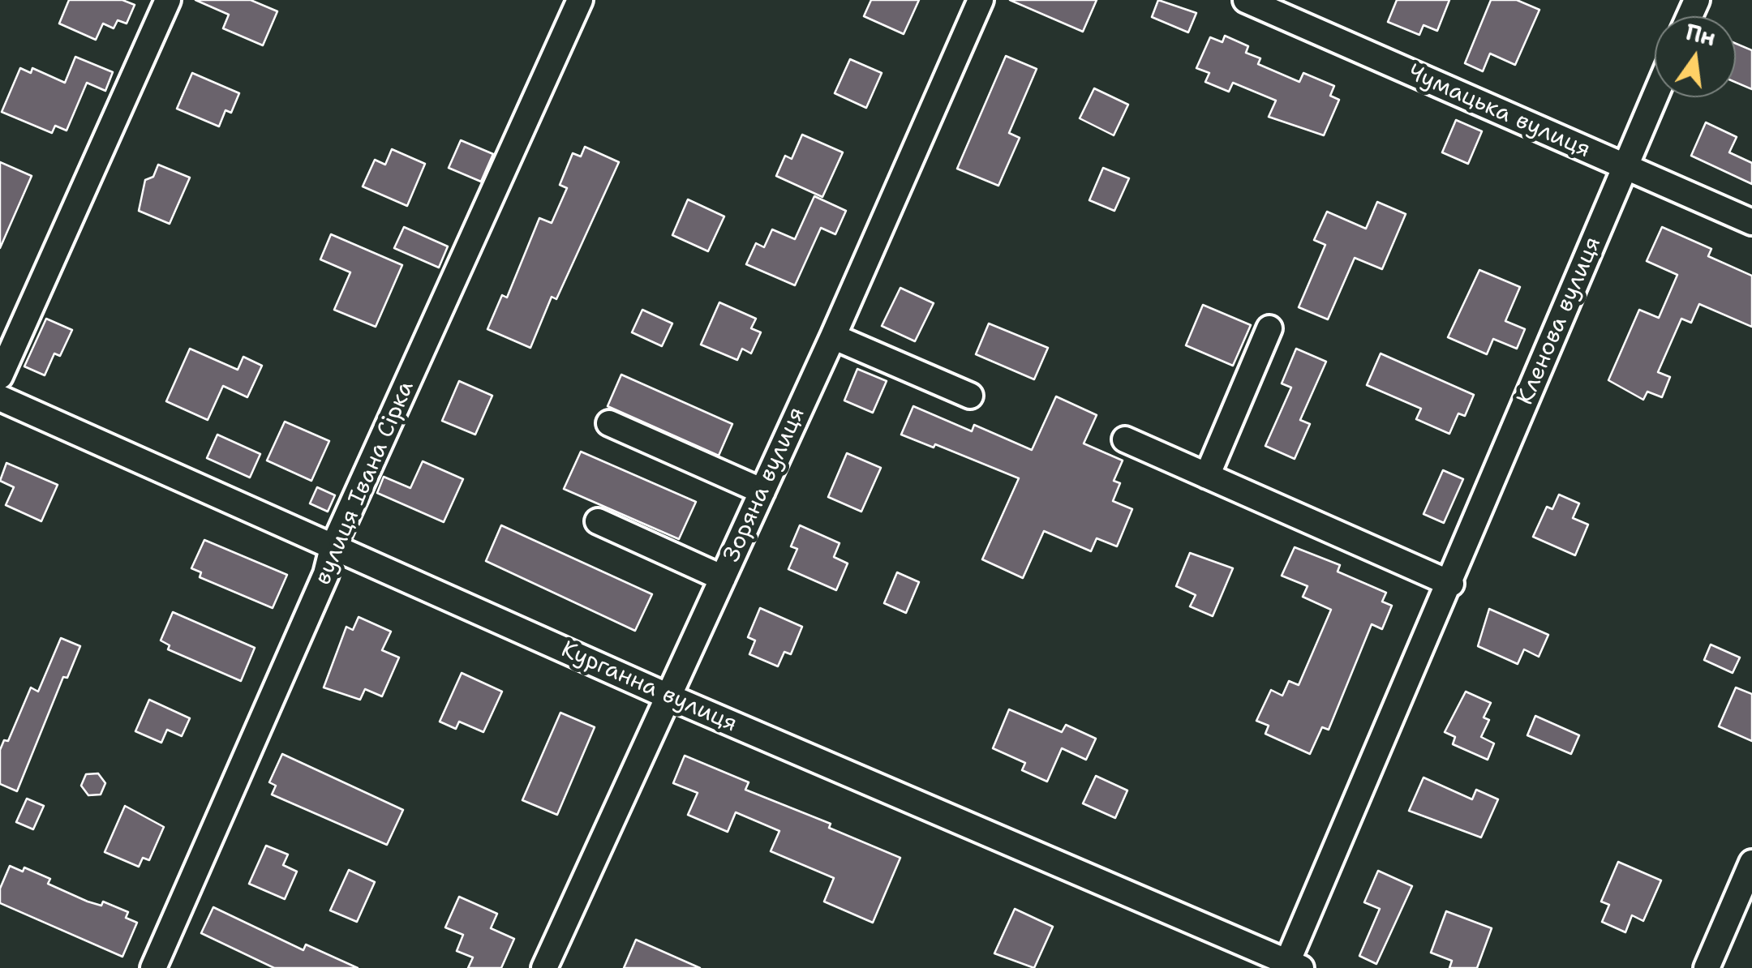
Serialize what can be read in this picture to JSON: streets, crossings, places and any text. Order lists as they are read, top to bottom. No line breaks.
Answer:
{"streets":{"street":["Чумацька вулиця","Кленова вулиця","вулиця Івана Сірка","Зоряна вулиця","Курганна вулиця"]},"crossings":[["Чумацька вулиця","Кленова вулиця"],["Кленова вулиця","Курганна вулиця"],["вулиця Івана Сірка","Курганна вулиця"],["Зоряна вулиця","Курганна вулиця"]],"north":"top"}
